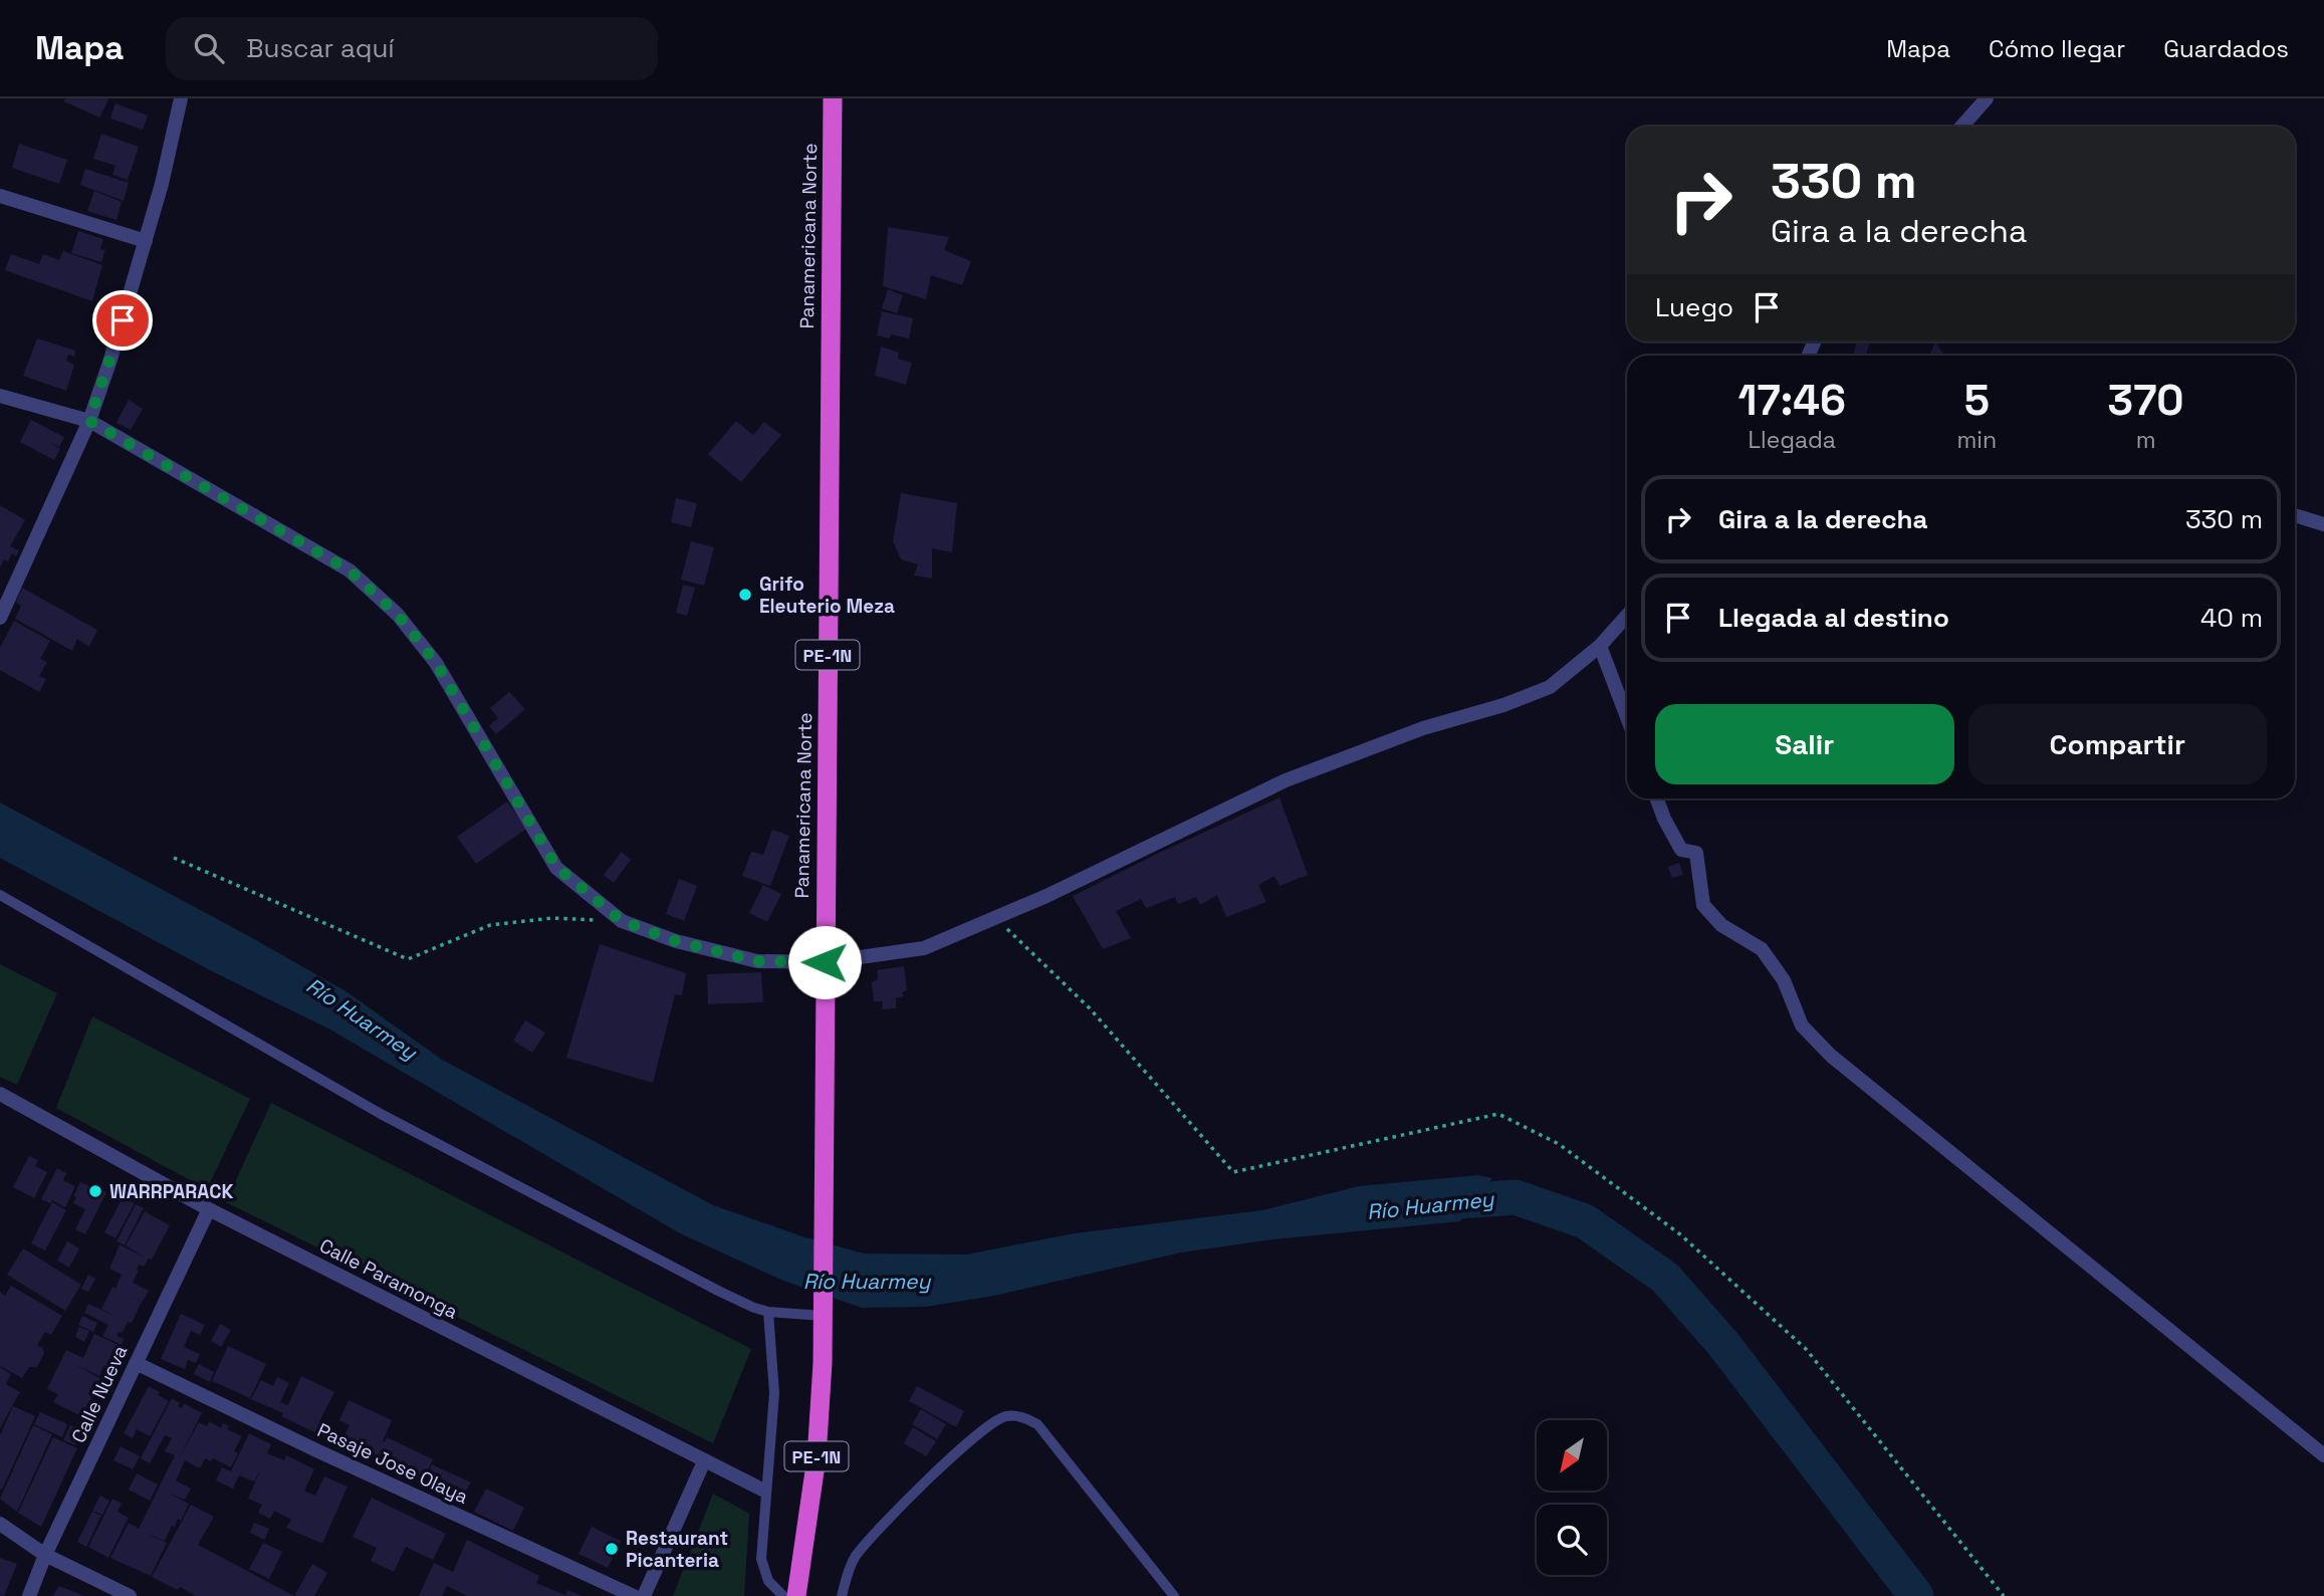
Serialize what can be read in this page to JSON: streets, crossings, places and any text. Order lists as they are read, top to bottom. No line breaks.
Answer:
{"streets":{"highway":["Panamericana Norte","PE-1N"],"street":["Calle Paramonga","Calle Nueva","Pasaje Jose Olaya"]},"crossings":[["Calle Paramonga","Calle Nueva"],["Calle Nueva","Pasaje Jose Olaya"]],"water":["Río Huarmey"],"places":["Grifo Eleuterio Meza","WARRPARACK","Restaurant Picanteria"],"north":"bottom left","page":{"header":"Mapa","search":"Buscar aquí","nav":["Mapa","Cómo llegar","Guardados"],"turn":["330 m","Gira a la derecha"],"then":"Luego","eta":["17:46","Llegada","5","min","370","m"],"list":[{"name":"Gira a la derecha","value":"330 m"},{"name":"Llegada al destino","value":"40 m"}],"buttons":["Salir","Compartir"]}}
